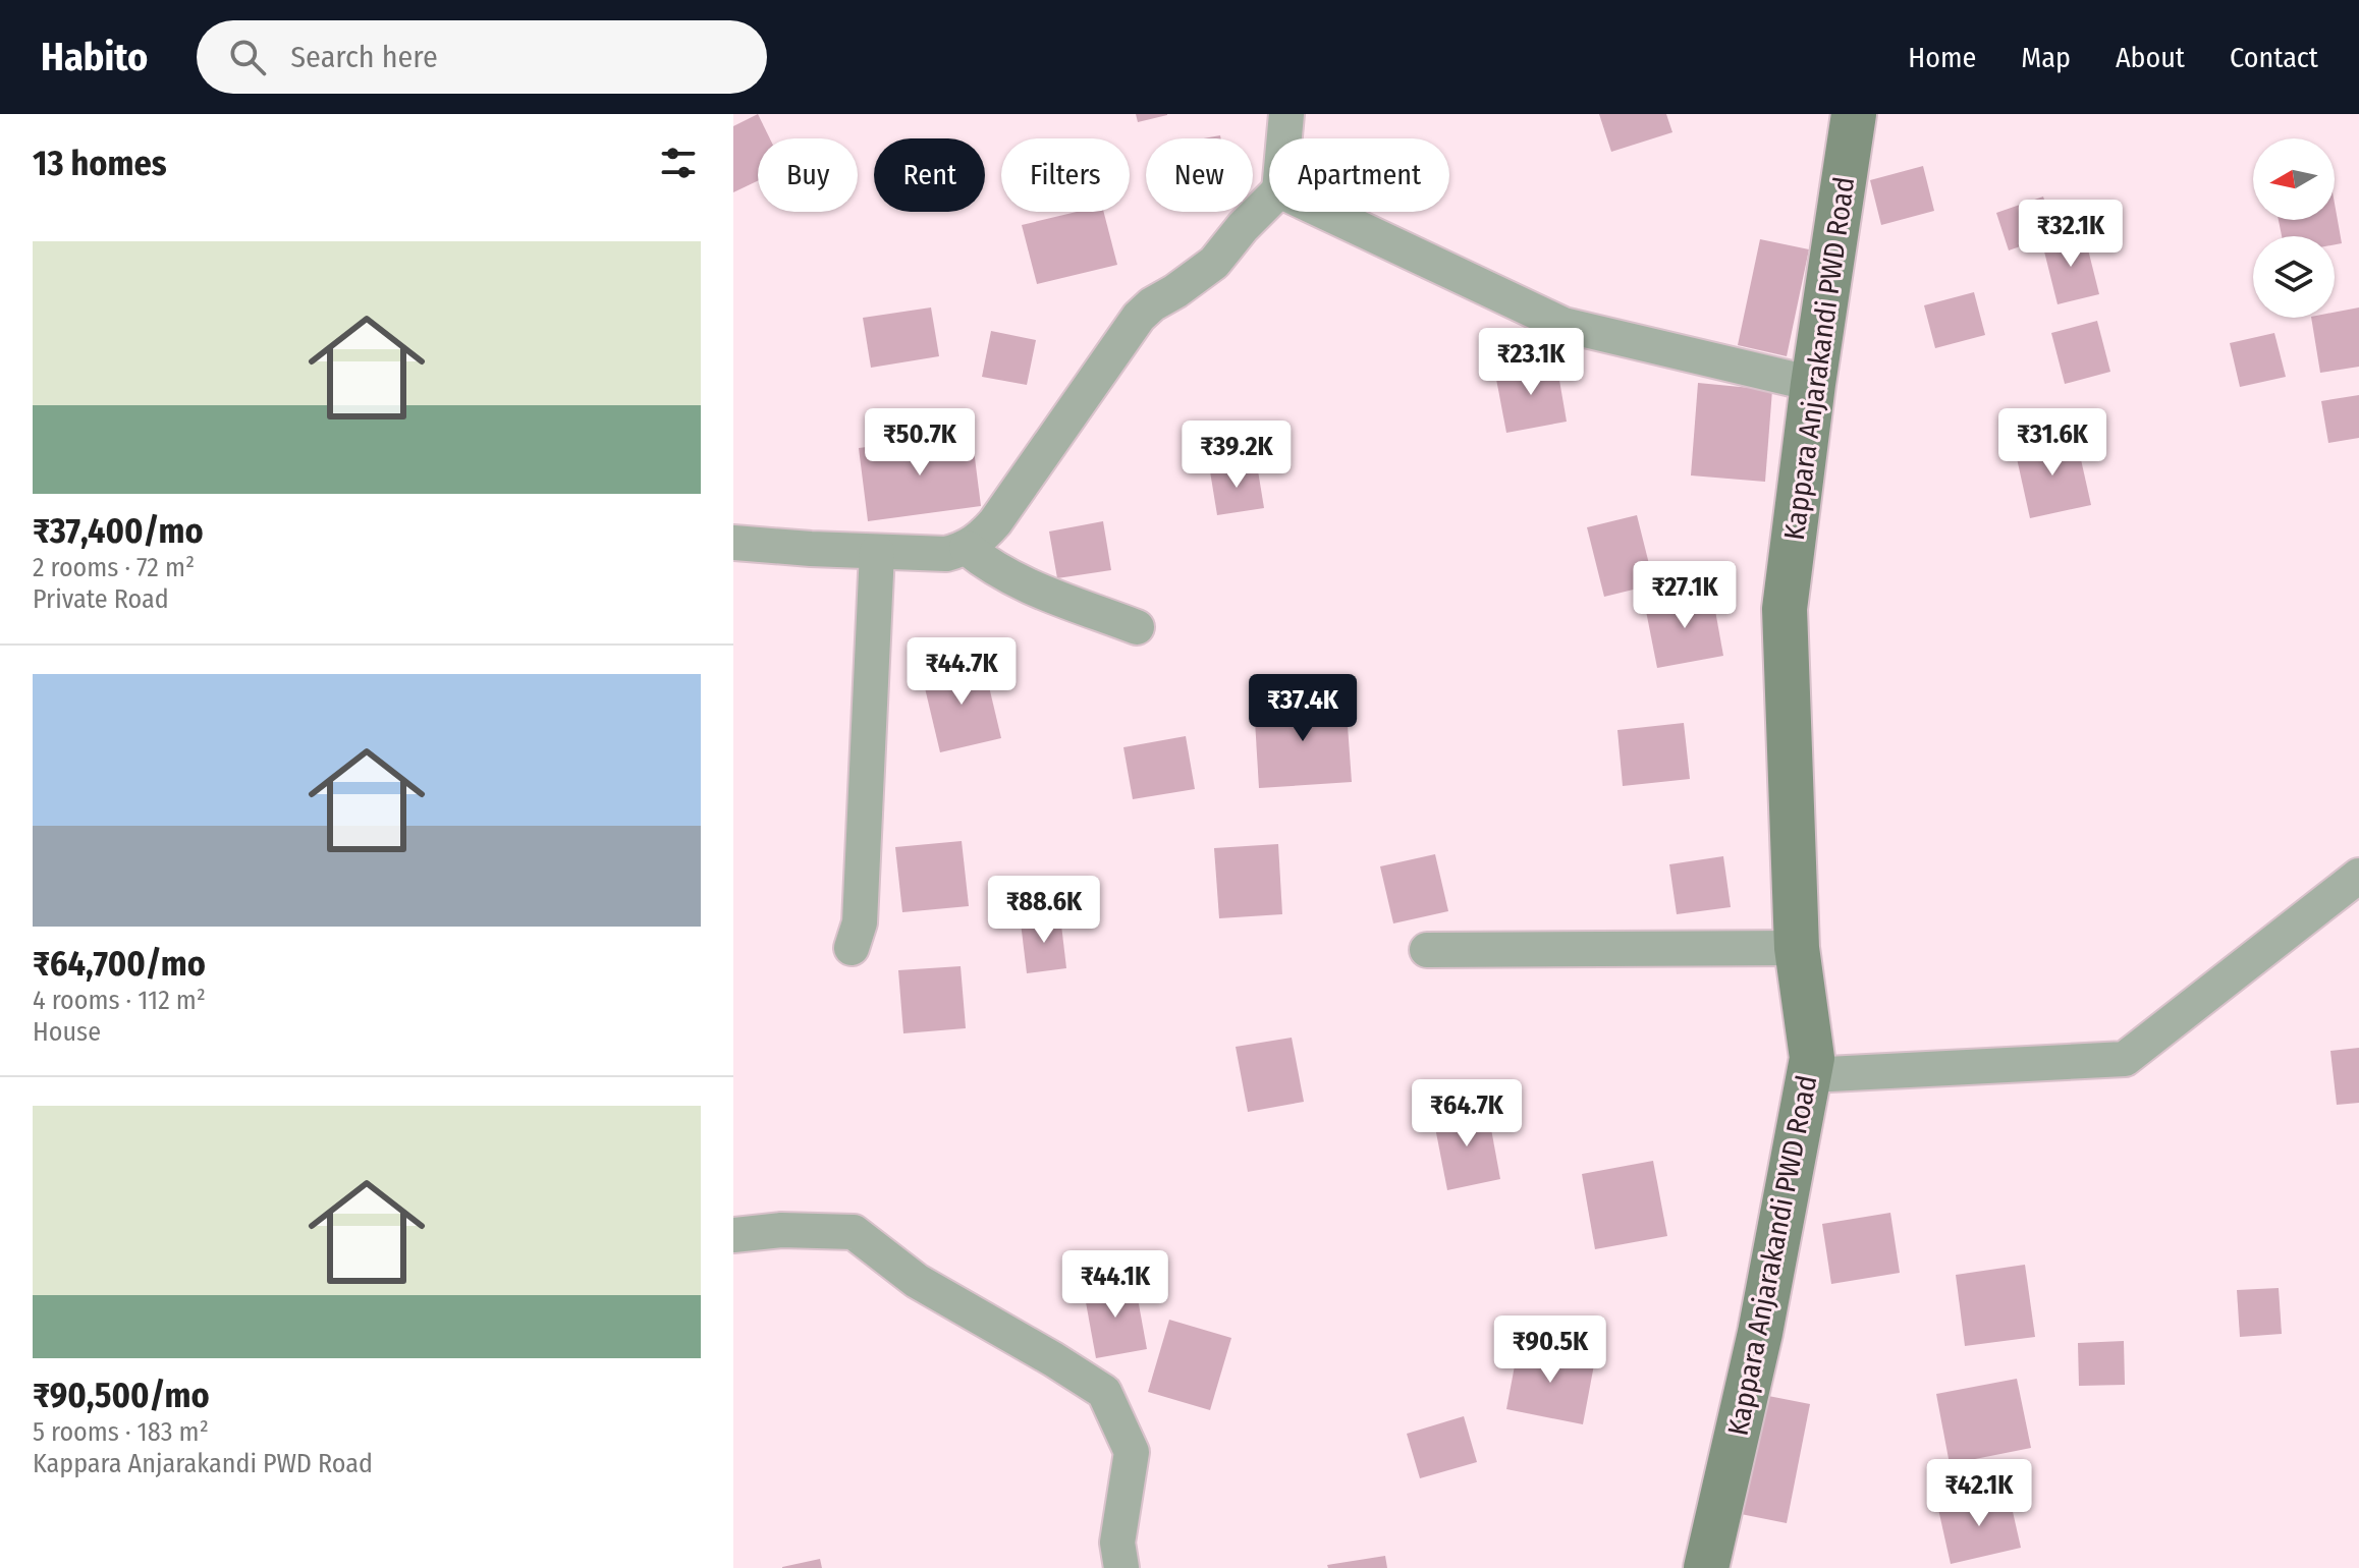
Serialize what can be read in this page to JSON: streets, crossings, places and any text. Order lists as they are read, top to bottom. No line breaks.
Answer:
{"streets":{"main road":["Kappara Anjarakandi PWD Road"]},"north":"left","page":{"header":"Habito","search":"Search here","nav":["Home","Map","About","Contact"],"heading":"13 homes","chip":["Buy","Rent","Filters","New","Apartment"],"price":["₹32.1K","₹23.1K","₹50.7K","₹31.6K","₹39.2K","₹27.1K","₹44.7K","₹37.4K","₹88.6K","₹64.7K","₹44.1K","₹90.5K","₹42.1K"],"list":[{"name":"₹37,400/mo","note":"2 rooms · 72 m² · Private Road"},{"name":"₹64,700/mo","note":"4 rooms · 112 m² · House"},{"name":"₹90,500/mo","note":"5 rooms · 183 m² · Kappara Anjarakandi PWD Road"}]}}
